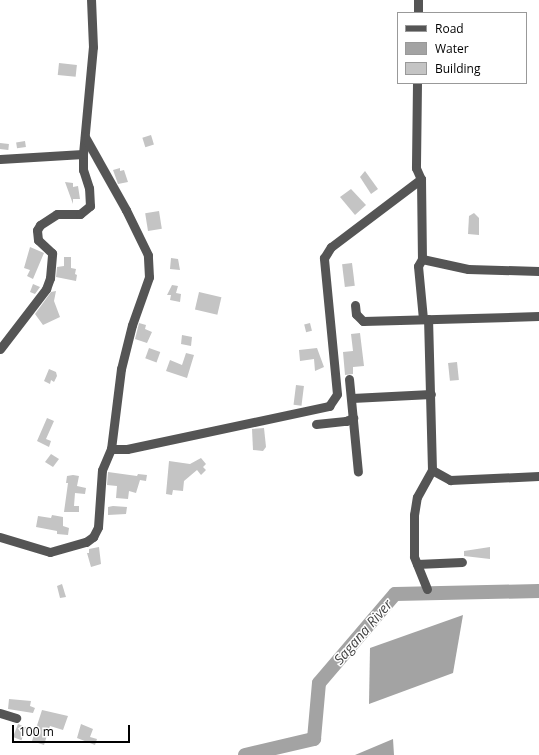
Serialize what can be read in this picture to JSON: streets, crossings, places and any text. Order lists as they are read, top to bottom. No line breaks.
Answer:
{"water":["Sagana River"],"legend":["Road","Water","Building"],"scale_bar":"100 m"}
